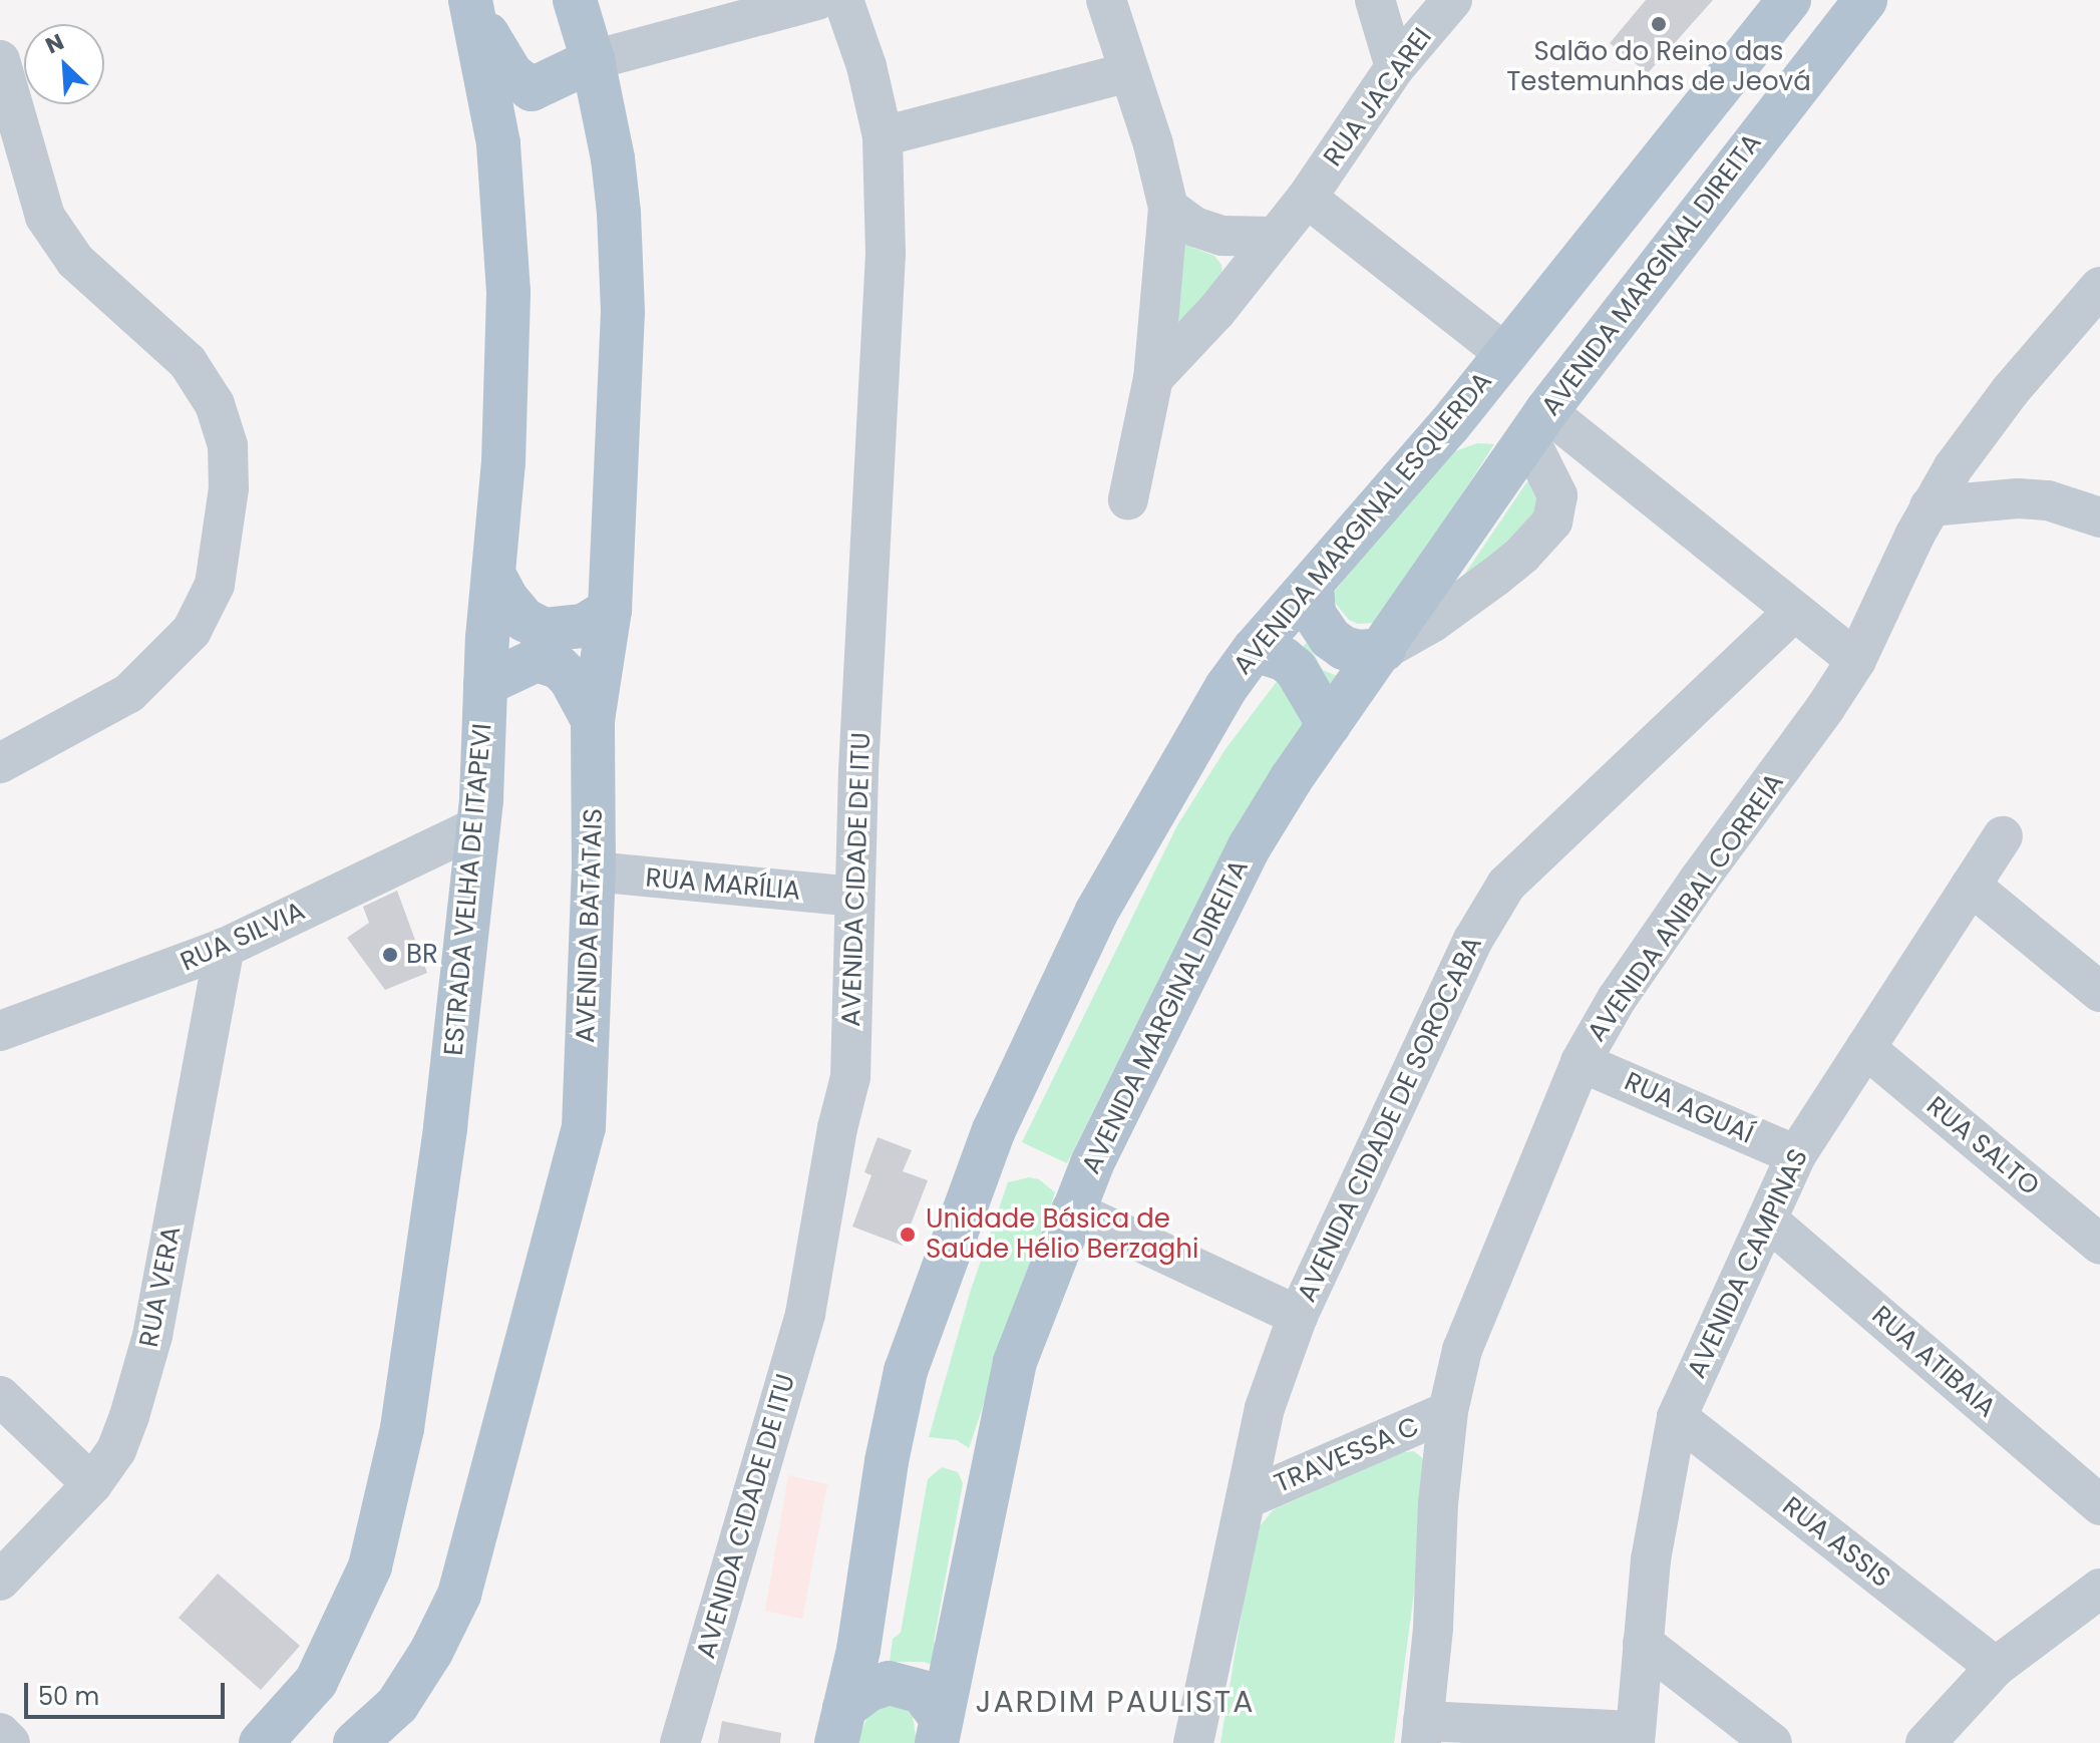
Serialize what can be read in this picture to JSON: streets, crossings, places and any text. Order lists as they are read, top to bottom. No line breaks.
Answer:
{"streets":{"main road":["AVENIDA MARGINAL DIREITA","AVENIDA MARGINAL ESQUERDA","ESTRADA VELHA DE ITAPEVI","AVENIDA BATATAIS"],"street":["RUA JACAREI","AVENIDA CIDADE DE ITU","RUA MARÍLIA","AVENIDA ANIBAL CORREIA","RUA SILVIA","RUA AGUAÍ","AVENIDA CIDADE DE SOROCABA","RUA SALTO","AVENIDA CAMPINAS","RUA VERA","RUA ATIBAIA","TRAVESSA C","RUA ASSIS"]},"crossings":[["AVENIDA CIDADE DE ITU","RUA MARÍLIA"],["RUA MARÍLIA","AVENIDA BATATAIS"],["ESTRADA VELHA DE ITAPEVI","RUA SILVIA"],["AVENIDA ANIBAL CORREIA","RUA AGUAÍ"],["AVENIDA ANIBAL CORREIA","TRAVESSA C"],["RUA SILVIA","RUA VERA"],["RUA AGUAÍ","AVENIDA CAMPINAS"],["AVENIDA CIDADE DE SOROCABA","TRAVESSA C"],["RUA SALTO","AVENIDA CAMPINAS"],["AVENIDA CAMPINAS","RUA ATIBAIA"],["AVENIDA CAMPINAS","RUA ASSIS"]],"districts":["JARDIM PAULISTA"],"places":["Salão do Reino das Testemunhas de Jeová","BR","Unidade Básica de Saúde Hélio Berzaghi"],"scale_bar":"50 m","north":"top left"}
